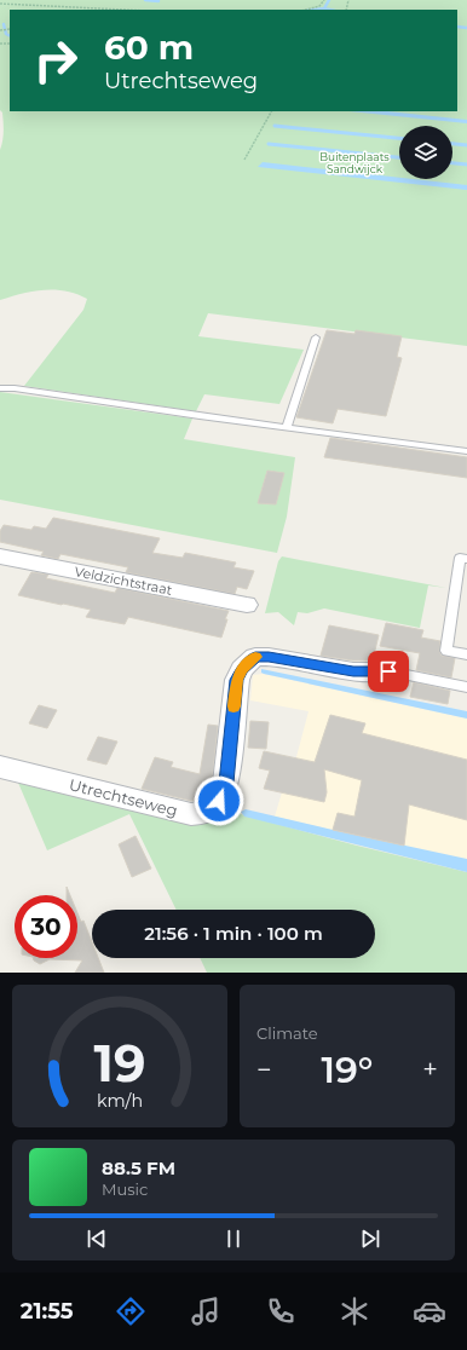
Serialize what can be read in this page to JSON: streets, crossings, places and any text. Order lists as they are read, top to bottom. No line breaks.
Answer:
{"streets":{"street":["Veldzichtstraat","Utrechtseweg"]},"parks":["Buitenplaats Sandwijck"],"page":{"turn":["60 m","Utrechtseweg"],"limit":"30","trip":"21:56 · 1 min · 100 m","tile":"Climate","heat":["−","19°","+"],"song":["88.5 FM","Music"],"tabs":"21:55","gauge":["19","km/h"]}}
